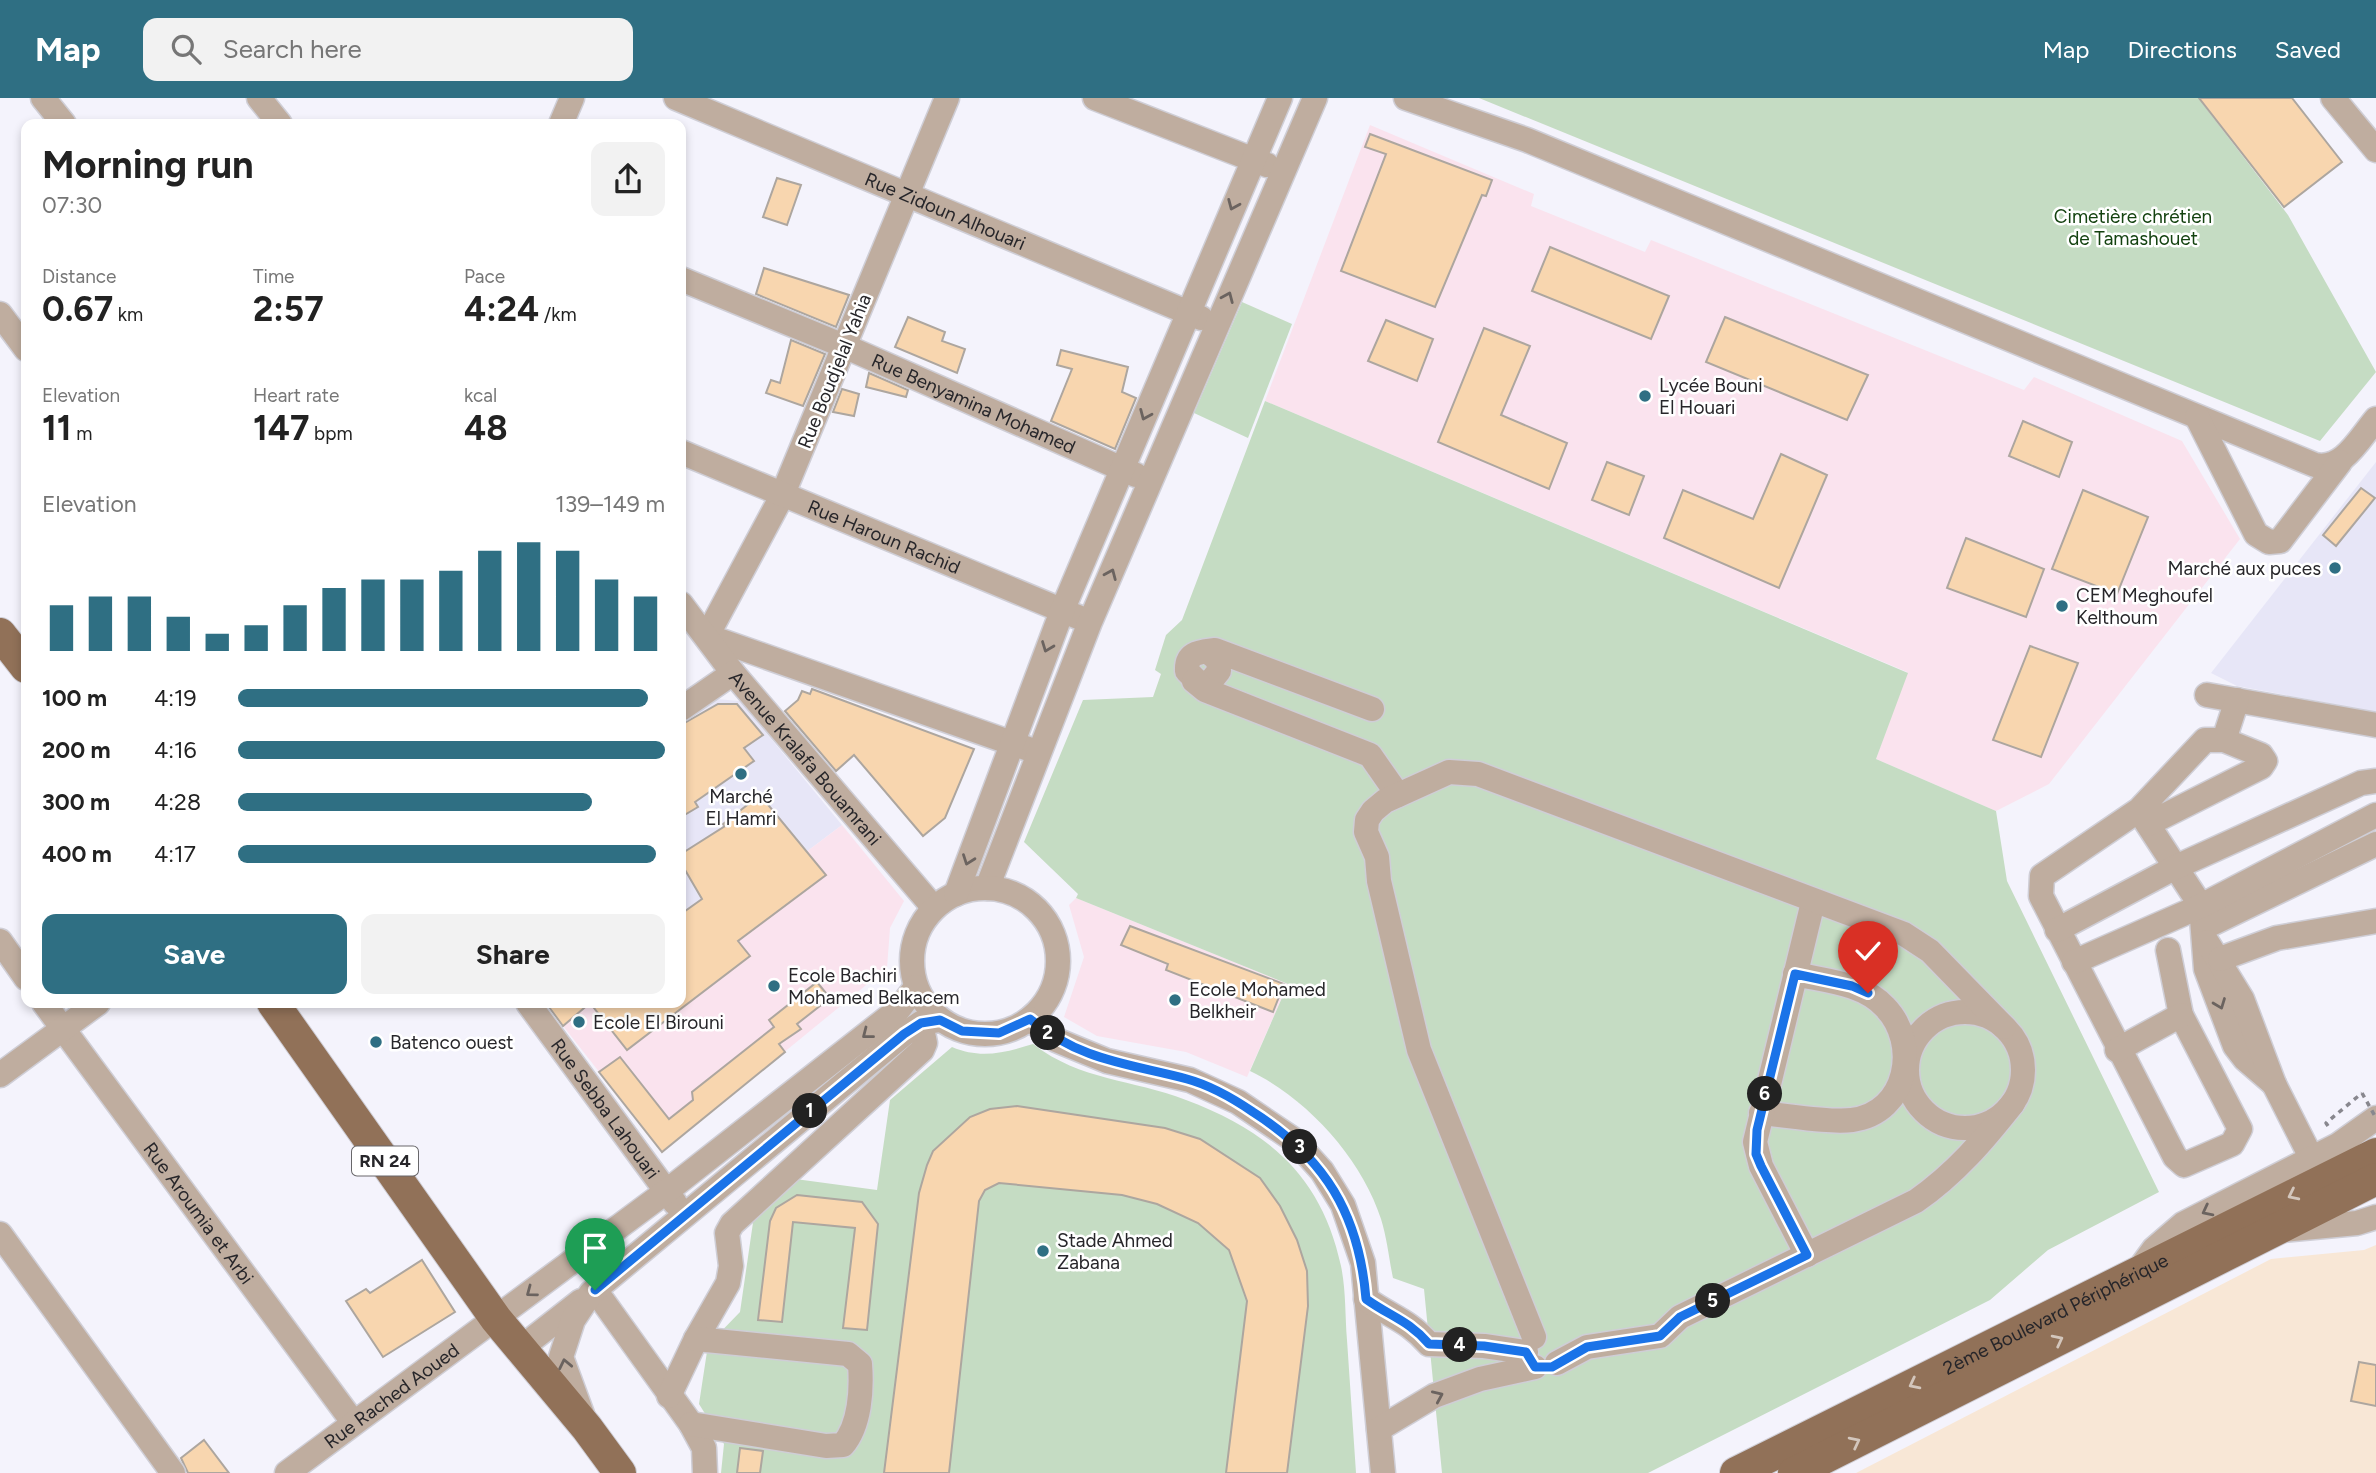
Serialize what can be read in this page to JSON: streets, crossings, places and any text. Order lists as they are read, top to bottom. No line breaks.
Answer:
{"streets":{"main road":["RN 24","2ème Boulevard Périphérique"],"street":["Rue Zidoun Alhouari","Rue Boudjelal Yahia","Rue Benyamina Mohamed","Rue Haroun Rachid","Avenue Kralafa Bouamrani","Rue Sebba Lahouari","Rue Aroumia et Arbi","Rue Rached Aoued"]},"crossings":[["Rue Zidoun Alhouari","Rue Boudjelal Yahia"],["Rue Boudjelal Yahia","Rue Benyamina Mohamed"],["Rue Boudjelal Yahia","Rue Haroun Rachid"],["Rue Boudjelal Yahia","Avenue Kralafa Bouamrani"],["Avenue Kralafa Bouamrani","Rue Rached Aoued"],["Rue Sebba Lahouari","Rue Rached Aoued"],["RN 24","Rue Rached Aoued"],["Rue Aroumia et Arbi","Rue Rached Aoued"]],"parks":["Cimetière chrétien de Tamashouet"],"places":["Lycée Bouni El Houari","Marché aux puces","CEM Meghoufel Kelthoum","Marché El Hamri","Ecole Bachiri Mohamed Belkacem","Ecole Mohamed Belkheir","Ecole El Birouni","Batenco ouest","Stade Ahmed Zabana"],"page":{"header":"Map","search":"Search here","nav":["Map","Directions","Saved"],"heading":["Morning run","07:30"],"stats":[["Distance","0.67 km"],["Time","2:57"],["Pace","4:24 /km"],["Elevation","11 m"],["Heart rate","147 bpm"],["kcal","48"]],"chart":["Elevation","139–149 m"],"list":[{"name":"100 m","note":"4:19"},{"name":"200 m","note":"4:16"},{"name":"300 m","note":"4:28"},{"name":"400 m","note":"4:17"}],"buttons":["Save","Share"],"pins":["2","6","1","3","5","4"]}}
